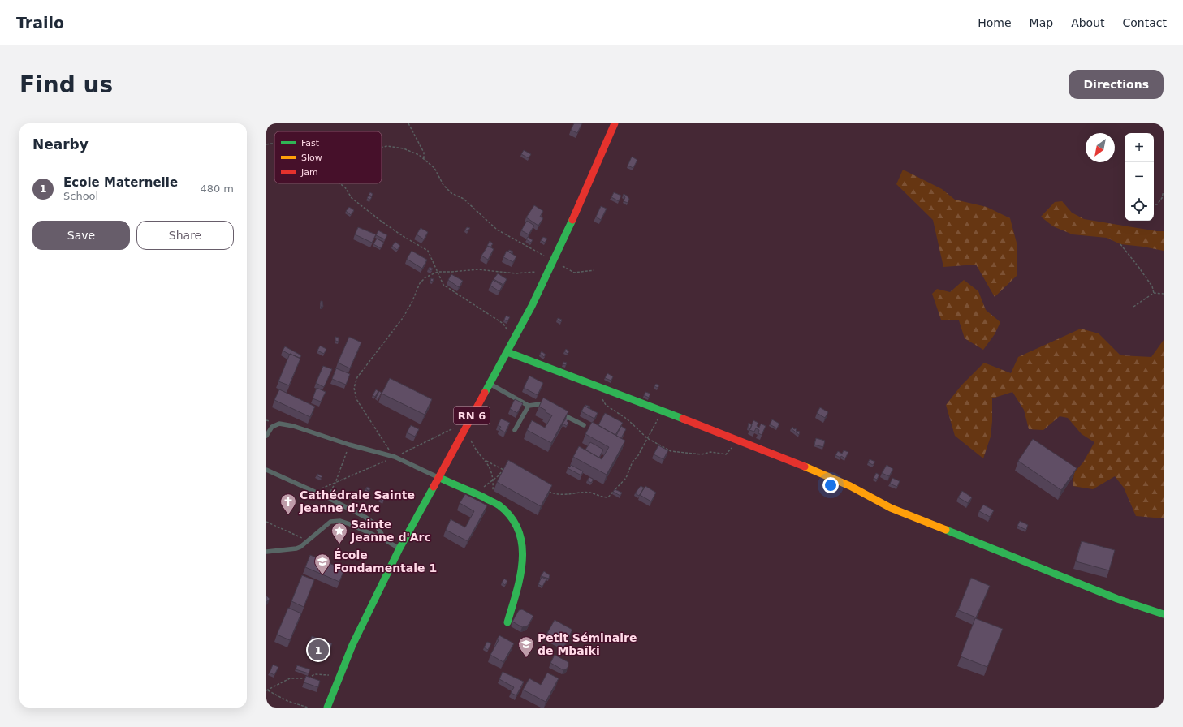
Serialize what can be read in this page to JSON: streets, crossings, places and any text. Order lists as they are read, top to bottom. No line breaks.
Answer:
{"streets":{"street":["RN 6"]},"places":{"church":["Cathédrale Sainte Jeanne d'Arc"],"place":["Sainte Jeanne d'Arc"],"school or university":["École Fondamentale 1","Petit Séminaire de Mbaïki"]},"legend":["Fast","Slow","Jam"],"north":"bottom left","page":{"header":"Trailo","nav":["Home","Map","About","Contact"],"buttons":["Directions",["Save","Share"]],"title":"Find us","heading":"Nearby","map_buttons":["+","−"],"list":[{"mark":"1","name":"Ecole Maternelle","note":"School","value":"480 m"}],"pins":"1"}}
